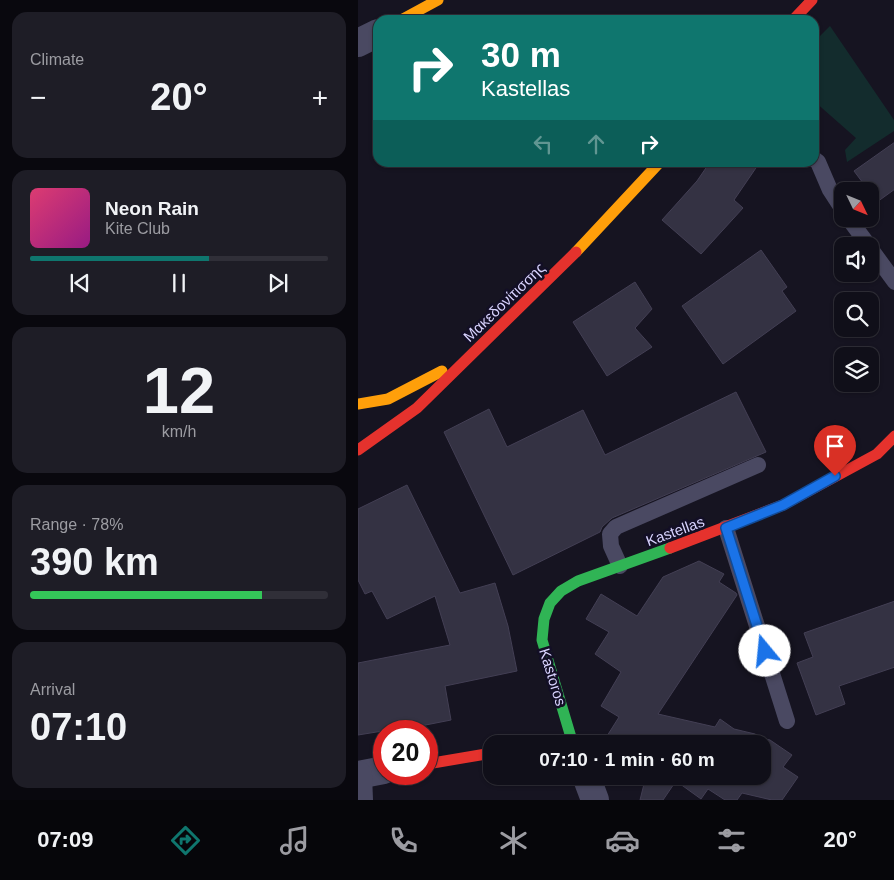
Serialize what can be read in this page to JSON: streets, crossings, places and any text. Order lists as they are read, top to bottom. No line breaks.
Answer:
{"streets":{"street":["Μακεδονίτισσης","Kastellas","Kastoros"]},"crossings":[["Kastellas","Kastoros"]],"north":"bottom right","page":{"tile":["Climate",["12","km/h"],["Range · 78%","390 km"],["Arrival","07:10"]],"turn":["30 m","Kastellas"],"heat":["−","20°","+"],"song":["Neon Rain","Kite Club"],"limit":"20","trip":"07:10 · 1 min · 60 m","tabs":["07:09","20°"]}}
